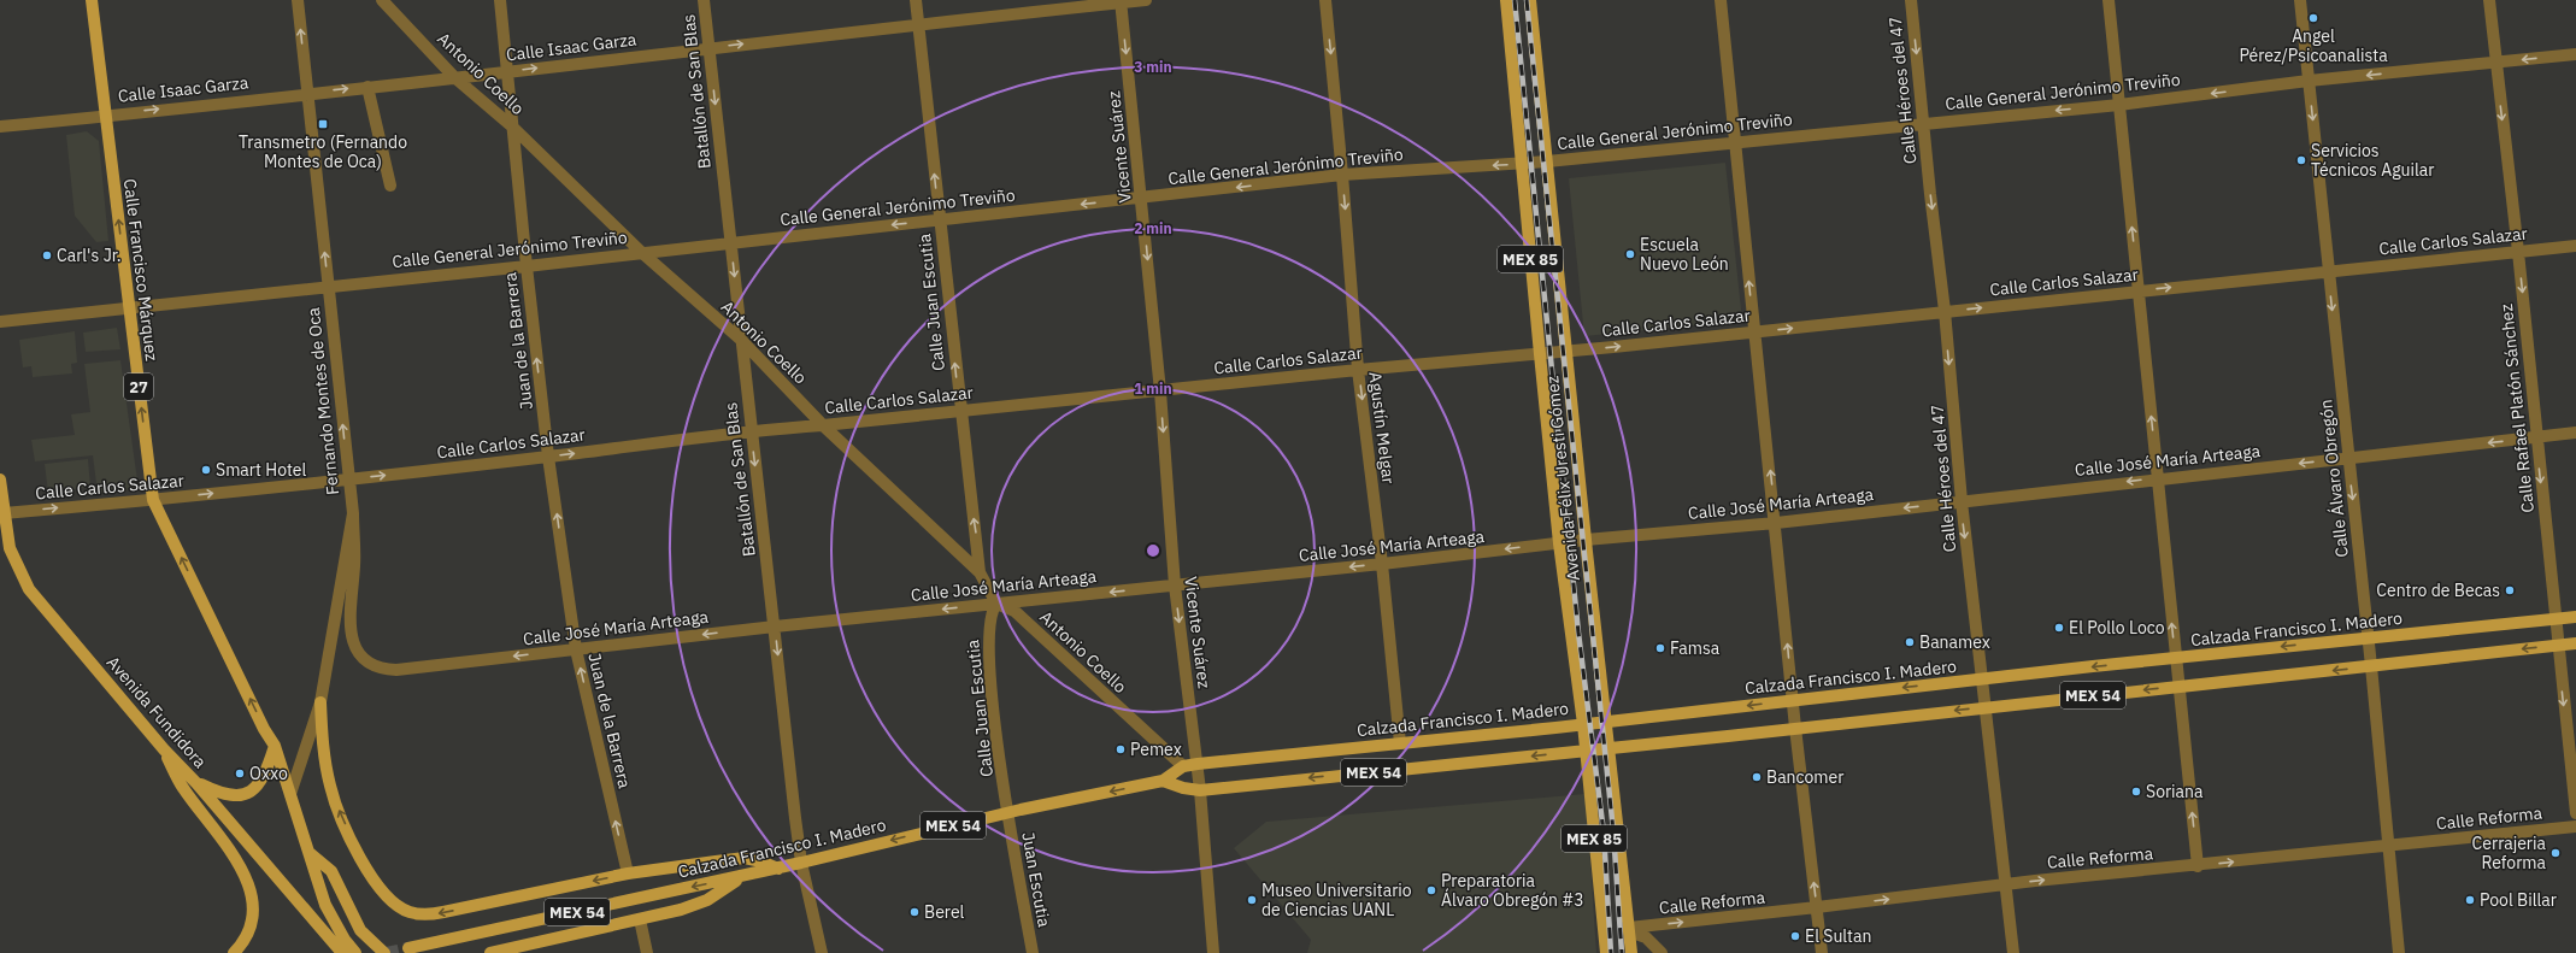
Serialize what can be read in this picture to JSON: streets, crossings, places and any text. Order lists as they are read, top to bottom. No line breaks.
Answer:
{"streets":{"main road":["MEX 85","Calle Francisco Márquez","27","Avenida Félix Uresti Gómez","Calzada Francisco I. Madero","MEX 54","Avenida Fundidora"],"street":["Calle Isaac Garza","Antonio Coello","Calle Héroes del 47","Batallón de San Blas","Calle General Jerónimo Treviño","Vicente Suárez","Calle Carlos Salazar","Calle Juan Escutia","Juan de la Barrera","Fernando Montes de Oca","Calle Rafael Platón Sánchez","Agustín Melgar","Calle José María Arteaga","Calle Álvaro Obregón","Calle Reforma","Juan Escutia"]},"crossings":[["Calle Isaac Garza","Antonio Coello"],["Calle Isaac Garza","Batallón de San Blas"],["Calle Isaac Garza","Vicente Suárez"],["Calle Isaac Garza","Calle Francisco Márquez"],["Calle Isaac Garza","Calle Juan Escutia"],["Calle Isaac Garza","Juan de la Barrera"],["Calle Isaac Garza","Fernando Montes de Oca"],["Antonio Coello","Batallón de San Blas"],["Antonio Coello","Calle General Jerónimo Treviño"],["Antonio Coello","Calle Carlos Salazar"],["Antonio Coello","Calle Juan Escutia"],["Antonio Coello","Juan de la Barrera"],["Antonio Coello","Calle José María Arteaga"],["Antonio Coello","Calzada Francisco I. Madero"],["Calle Héroes del 47","Calle General Jerónimo Treviño"],["Calle Héroes del 47","Calle Carlos Salazar"],["Calle Héroes del 47","Calle José María Arteaga"],["Calle Héroes del 47","Calzada Francisco I. Madero"],["Calle Héroes del 47","Calle Reforma"],["Batallón de San Blas","Calle General Jerónimo Treviño"],["Batallón de San Blas","Calle Carlos Salazar"],["Batallón de San Blas","Calle José María Arteaga"],["Batallón de San Blas","Calzada Francisco I. Madero"],["Calle General Jerónimo Treviño","Vicente Suárez"],["Calle General Jerónimo Treviño","Calle Francisco Márquez"],["Calle General Jerónimo Treviño","Calle Juan Escutia"],["Calle General Jerónimo Treviño","Juan de la Barrera"],["Calle General Jerónimo Treviño","Fernando Montes de Oca"],["Calle General Jerónimo Treviño","Calle Rafael Platón Sánchez"],["Calle General Jerónimo Treviño","Agustín Melgar"],["Calle General Jerónimo Treviño","Avenida Félix Uresti Gómez"],["Calle General Jerónimo Treviño","Calle Álvaro Obregón"],["Vicente Suárez","Calle Carlos Salazar"],["Vicente Suárez","Calle José María Arteaga"],["Vicente Suárez","Calzada Francisco I. Madero"],["Calle Carlos Salazar","Calle Francisco Márquez"],["Calle Carlos Salazar","Calle Juan Escutia"],["Calle Carlos Salazar","Juan de la Barrera"],["Calle Carlos Salazar","Fernando Montes de Oca"],["Calle Carlos Salazar","Calle Rafael Platón Sánchez"],["Calle Carlos Salazar","Agustín Melgar"],["Calle Carlos Salazar","Avenida Félix Uresti Gómez"],["Calle Carlos Salazar","Calle Álvaro Obregón"],["Calle Carlos Salazar","Avenida Fundidora"],["Calle Francisco Márquez","27"],["Calle Juan Escutia","Calle José María Arteaga"],["Calle Juan Escutia","Calzada Francisco I. Madero"],["Calle Juan Escutia","Juan Escutia"],["Juan de la Barrera","Calle José María Arteaga"],["27","Fernando Montes de Oca"],["Fernando Montes de Oca","Calle José María Arteaga"],["Calle Rafael Platón Sánchez","Calle José María Arteaga"],["Calle Rafael Platón Sánchez","Calzada Francisco I. Madero"],["Agustín Melgar","Calle José María Arteaga"],["Agustín Melgar","Calzada Francisco I. Madero"],["Calle José María Arteaga","Avenida Félix Uresti Gómez"],["Calle José María Arteaga","Calle Álvaro Obregón"],["Avenida Félix Uresti Gómez","Calzada Francisco I. Madero"],["Avenida Félix Uresti Gómez","Calle Reforma"],["Calle Álvaro Obregón","Calzada Francisco I. Madero"],["Calle Álvaro Obregón","Calle Reforma"],["Calzada Francisco I. Madero","Juan Escutia"]],"one_way":["Calle Isaac Garza","Calle Héroes del 47","Batallón de San Blas","Calle General Jerónimo Treviño","Vicente Suárez","Calle Carlos Salazar","Calle Francisco Márquez","Calle Juan Escutia","Juan de la Barrera","Fernando Montes de Oca","Calle Rafael Platón Sánchez","Agustín Melgar","Calle José María Arteaga","Calle Álvaro Obregón","Calle Reforma"],"places":{"other":["Angel Pérez/Psicoanalista","Servicios Técnicos Aguilar","Escuela Nuevo León","Carl's Jr.","Smart Hotel","Centro de Becas","El Pollo Loco","Banamex","Famsa","Pemex","Oxxo","Bancomer","Soriana","Cerrajeria Reforma","Preparatoria Álvaro Obregón #3","Museo Universitario de Ciencias UANL","Pool Billar","Berel","El Sultan"],"transit":["Transmetro (Fernando Montes de Oca)"]},"rings":["3 min","2 min","1 min"]}
